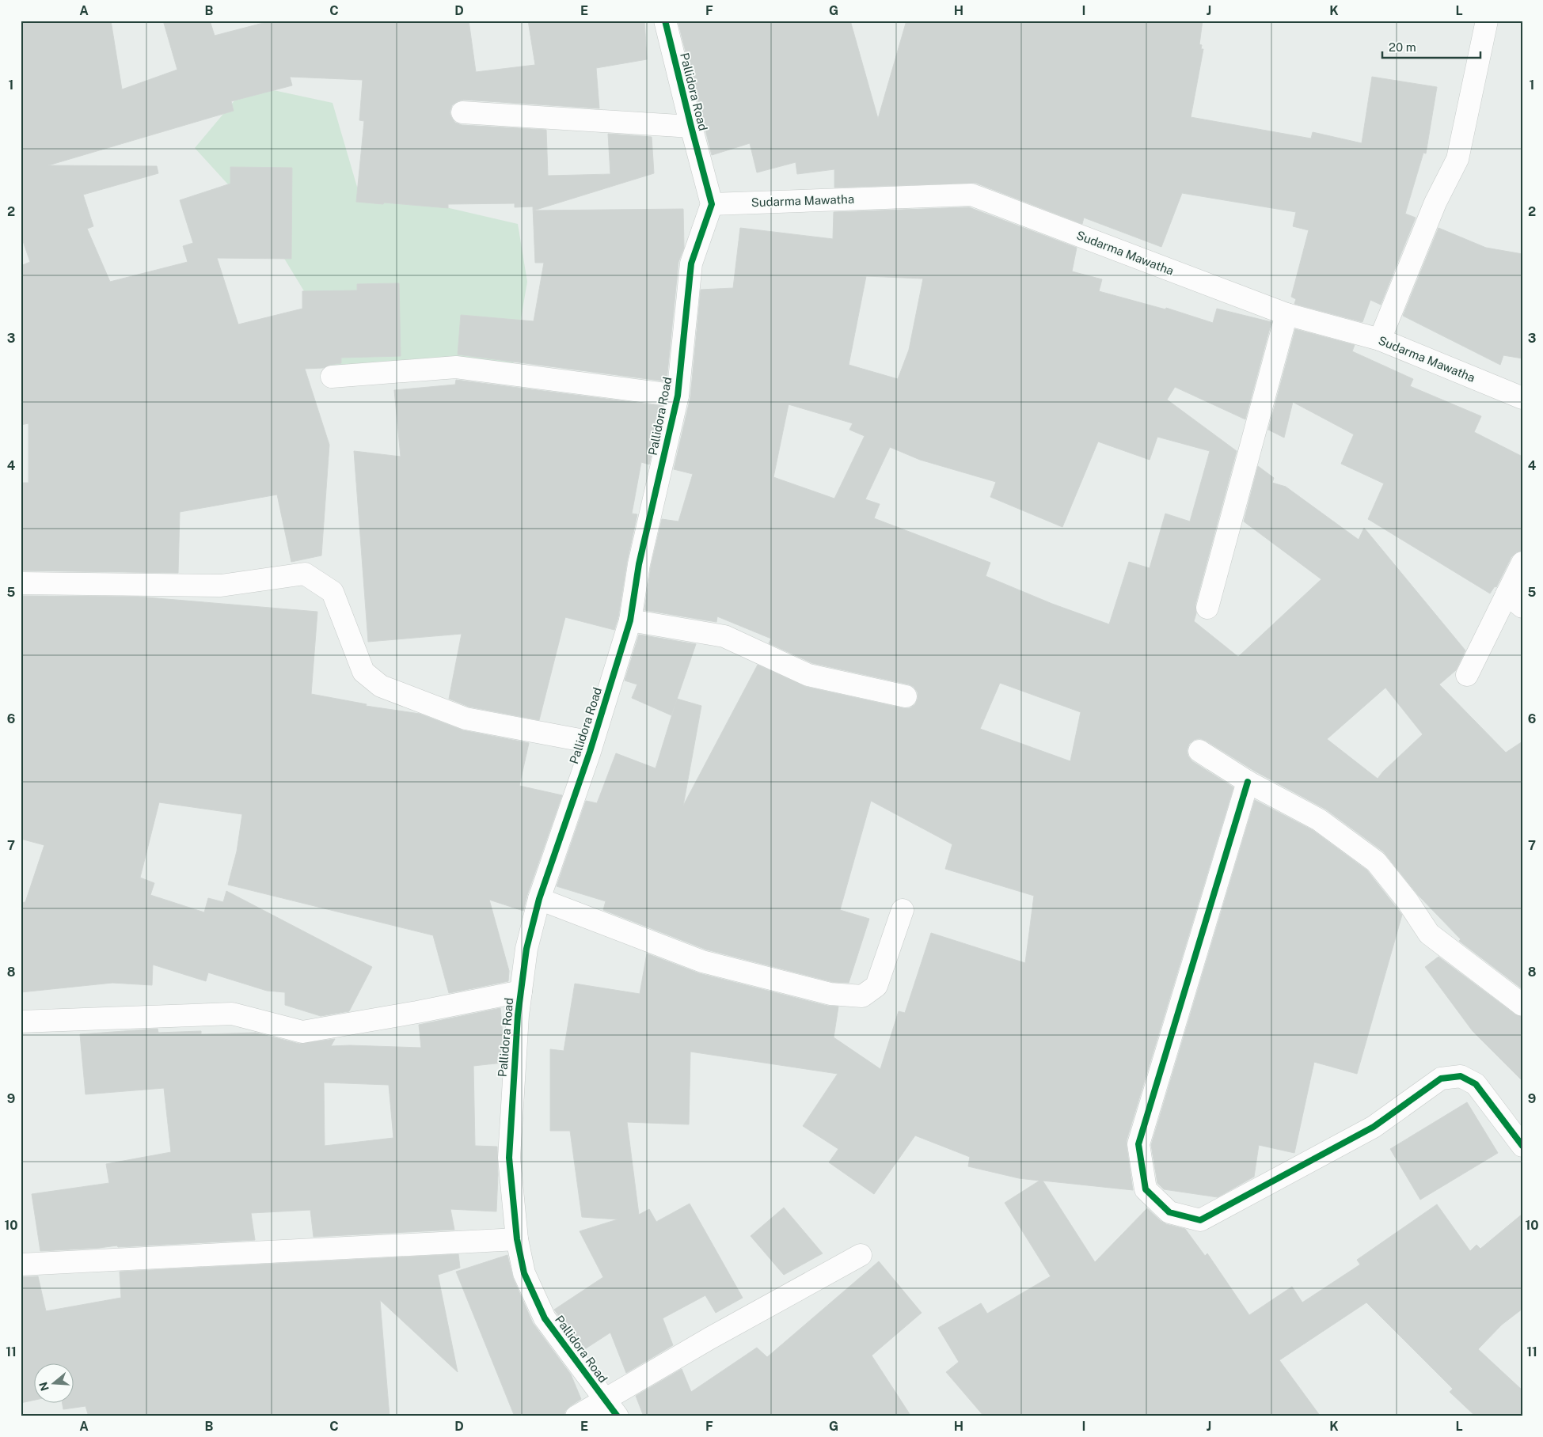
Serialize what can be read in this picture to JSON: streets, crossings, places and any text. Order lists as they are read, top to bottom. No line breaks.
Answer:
{"streets":{"street":["Pallidora Road","Sudarma Mawatha"]},"crossings":[["Pallidora Road","Sudarma Mawatha"]],"scale_bar":"20 m","north":"left","grid":{"columns":["A","B","C","D","E","F","G","H","I","J","K","L"],"rows":["1","2","3","4","5","6","7","8","9","10","11"]}}
